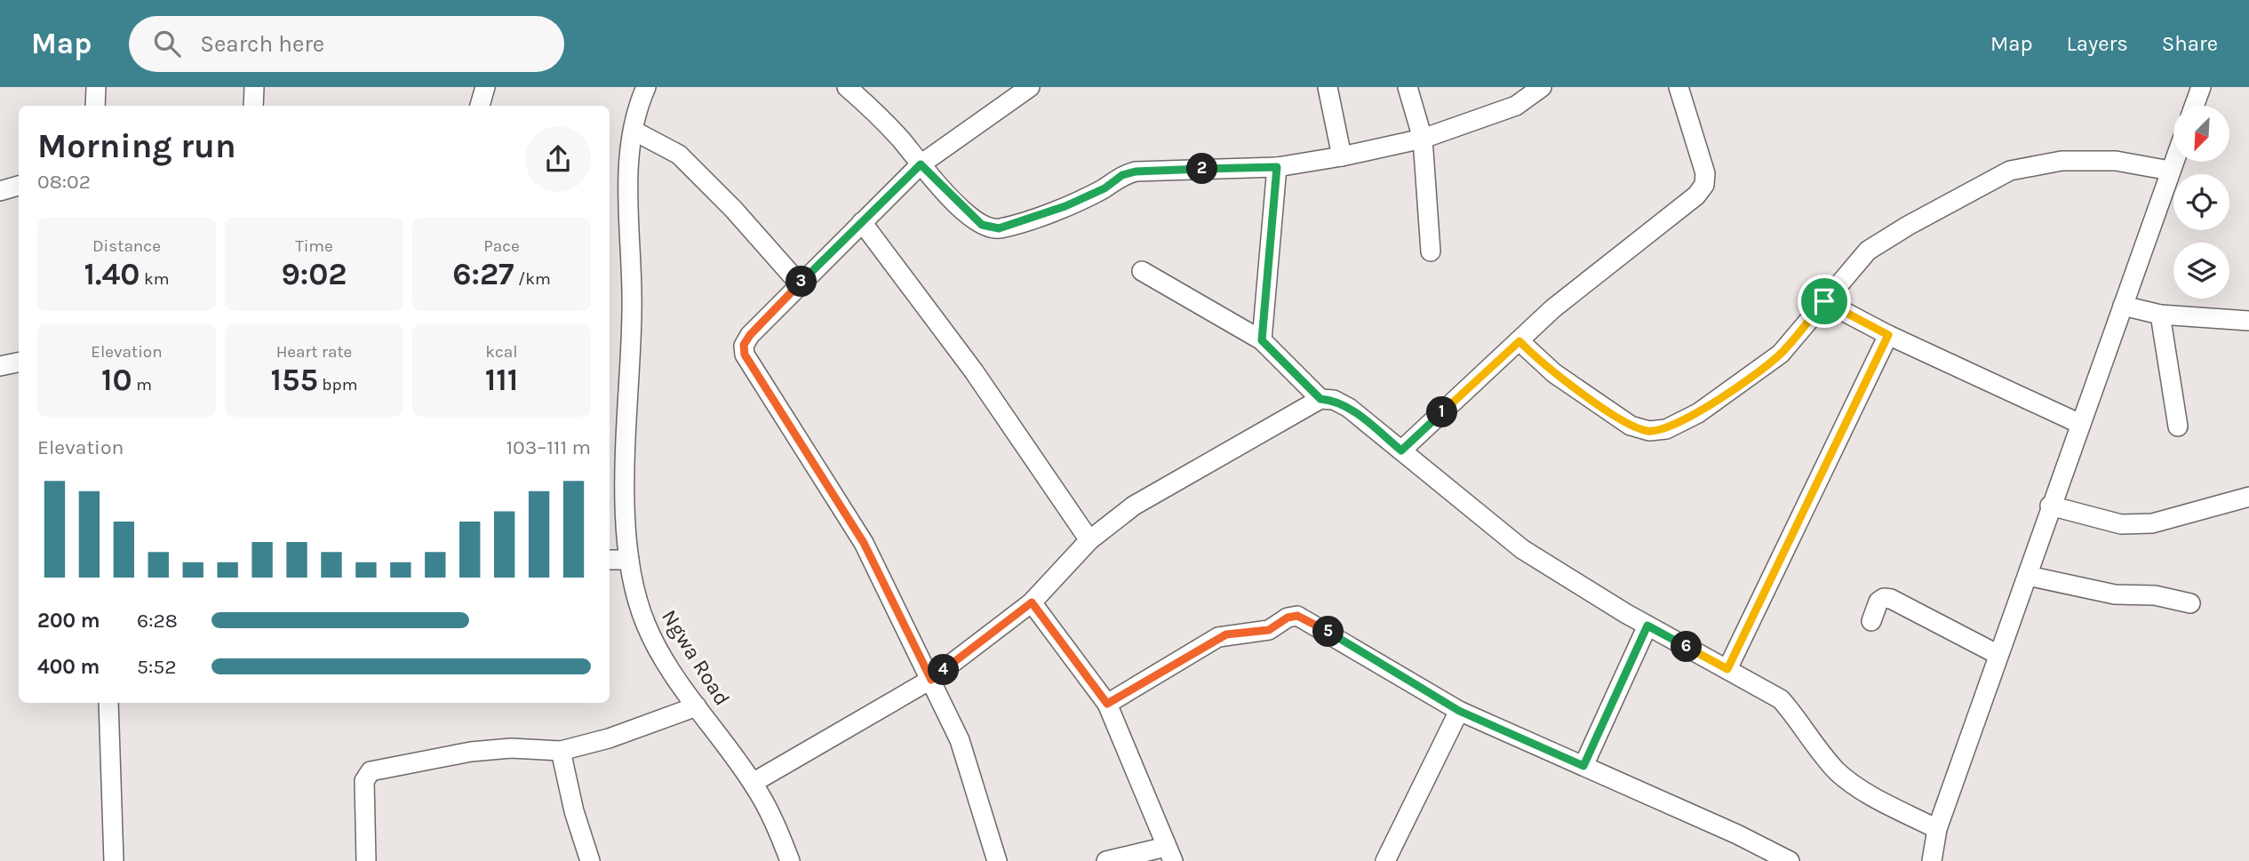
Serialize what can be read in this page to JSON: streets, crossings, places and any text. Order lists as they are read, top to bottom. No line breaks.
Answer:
{"streets":{"street":["Ngwa Road"]},"north":"bottom left","page":{"header":"Map","search":"Search here","nav":["Map","Layers","Share"],"heading":["Morning run","08:02"],"pins":["2","3","1","5","6","4"],"stats":[["Distance","1.40 km"],["Time","9:02"],["Pace","6:27 /km"],["Elevation","10 m"],["Heart rate","155 bpm"],["kcal","111"]],"chart":["Elevation","103–111 m"],"list":[{"name":"200 m","note":"6:28"},{"name":"400 m","note":"5:52"}]}}
